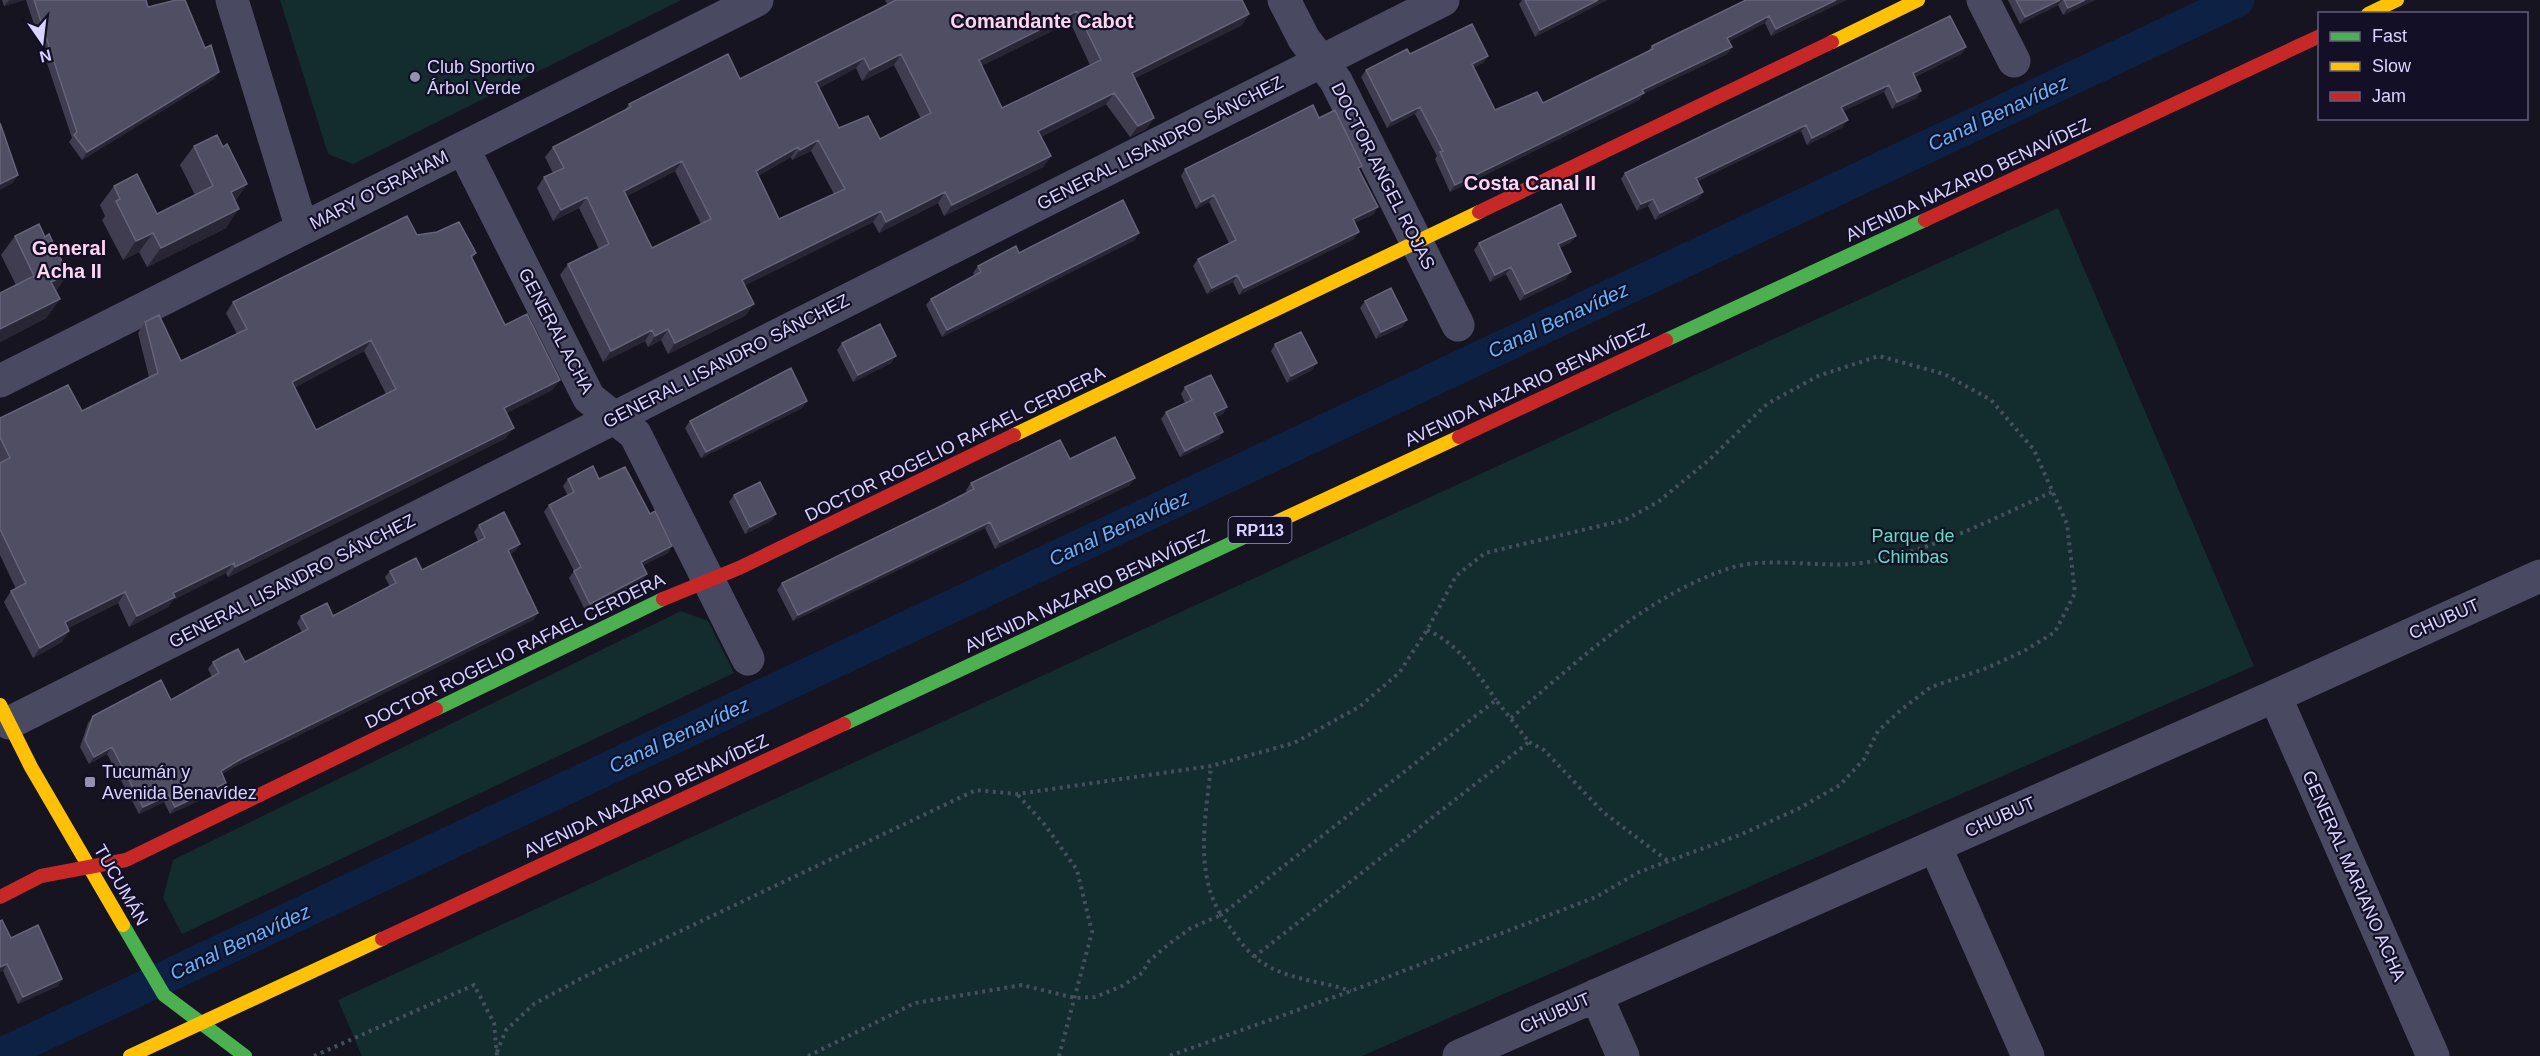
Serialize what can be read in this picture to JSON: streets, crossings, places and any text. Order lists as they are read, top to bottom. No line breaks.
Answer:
{"streets":{"main road":["AVENIDA NAZARIO BENAVÍDEZ","DOCTOR ROGELIO RAFAEL CERDERA","RP113","TUCUMÁN"],"street":["GENERAL LISANDRO SÁNCHEZ","DOCTOR ANGEL ROJAS","MARY O'GRAHAM","GENERAL ACHA","CHUBUT","GENERAL MARIANO ACHA"]},"crossings":[["GENERAL LISANDRO SÁNCHEZ","DOCTOR ANGEL ROJAS"],["GENERAL LISANDRO SÁNCHEZ","GENERAL ACHA"],["GENERAL LISANDRO SÁNCHEZ","TUCUMÁN"],["DOCTOR ANGEL ROJAS","DOCTOR ROGELIO RAFAEL CERDERA"],["AVENIDA NAZARIO BENAVÍDEZ","TUCUMÁN"],["MARY O'GRAHAM","GENERAL ACHA"],["GENERAL ACHA","DOCTOR ROGELIO RAFAEL CERDERA"],["DOCTOR ROGELIO RAFAEL CERDERA","TUCUMÁN"],["CHUBUT","GENERAL MARIANO ACHA"]],"districts":["Comandante Cabot","Costa Canal II","General Acha II"],"water":["Canal Benavídez"],"parks":["Parque de Chimbas"],"places":{"other":["Club Sportivo Árbol Verde"],"transit":["Tucumán y Avenida Benavídez"]},"legend":["Fast","Slow","Jam"],"north":"bottom"}
